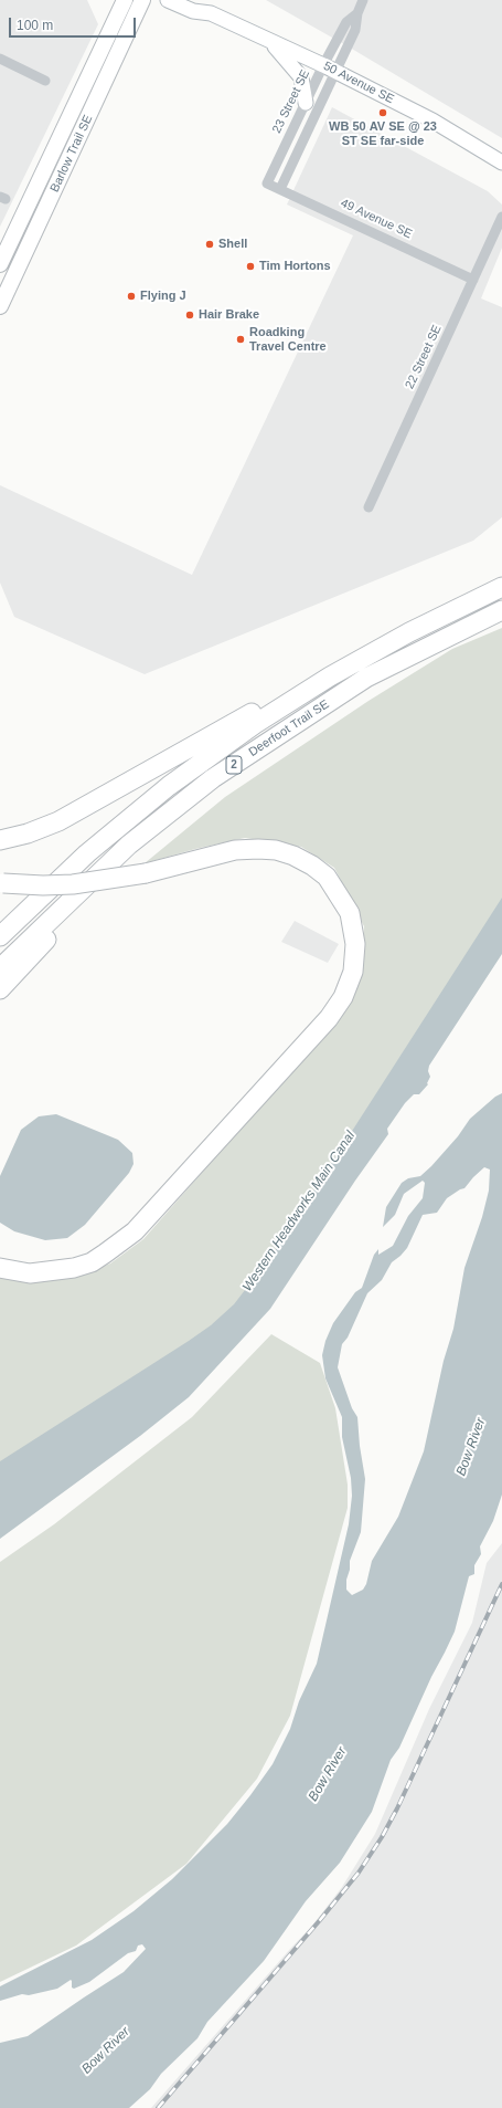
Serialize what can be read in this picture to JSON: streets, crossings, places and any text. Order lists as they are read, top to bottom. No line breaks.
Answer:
{"streets":{"highway":["Deerfoot Trail SE","2"],"main road":["Barlow Trail SE"],"street":["50 Avenue SE","23 Street SE","49 Avenue SE","22 Street SE"]},"crossings":[["50 Avenue SE","23 Street SE"],["23 Street SE","49 Avenue SE"],["49 Avenue SE","22 Street SE"]],"water":["Western Headworks Main Canal","Bow River"],"places":["WB 50 AV SE @ 23 ST SE far-side","Shell","Tim Hortons","Flying J","Hair Brake","Roadking Travel Centre"],"scale_bar":"100 m"}
